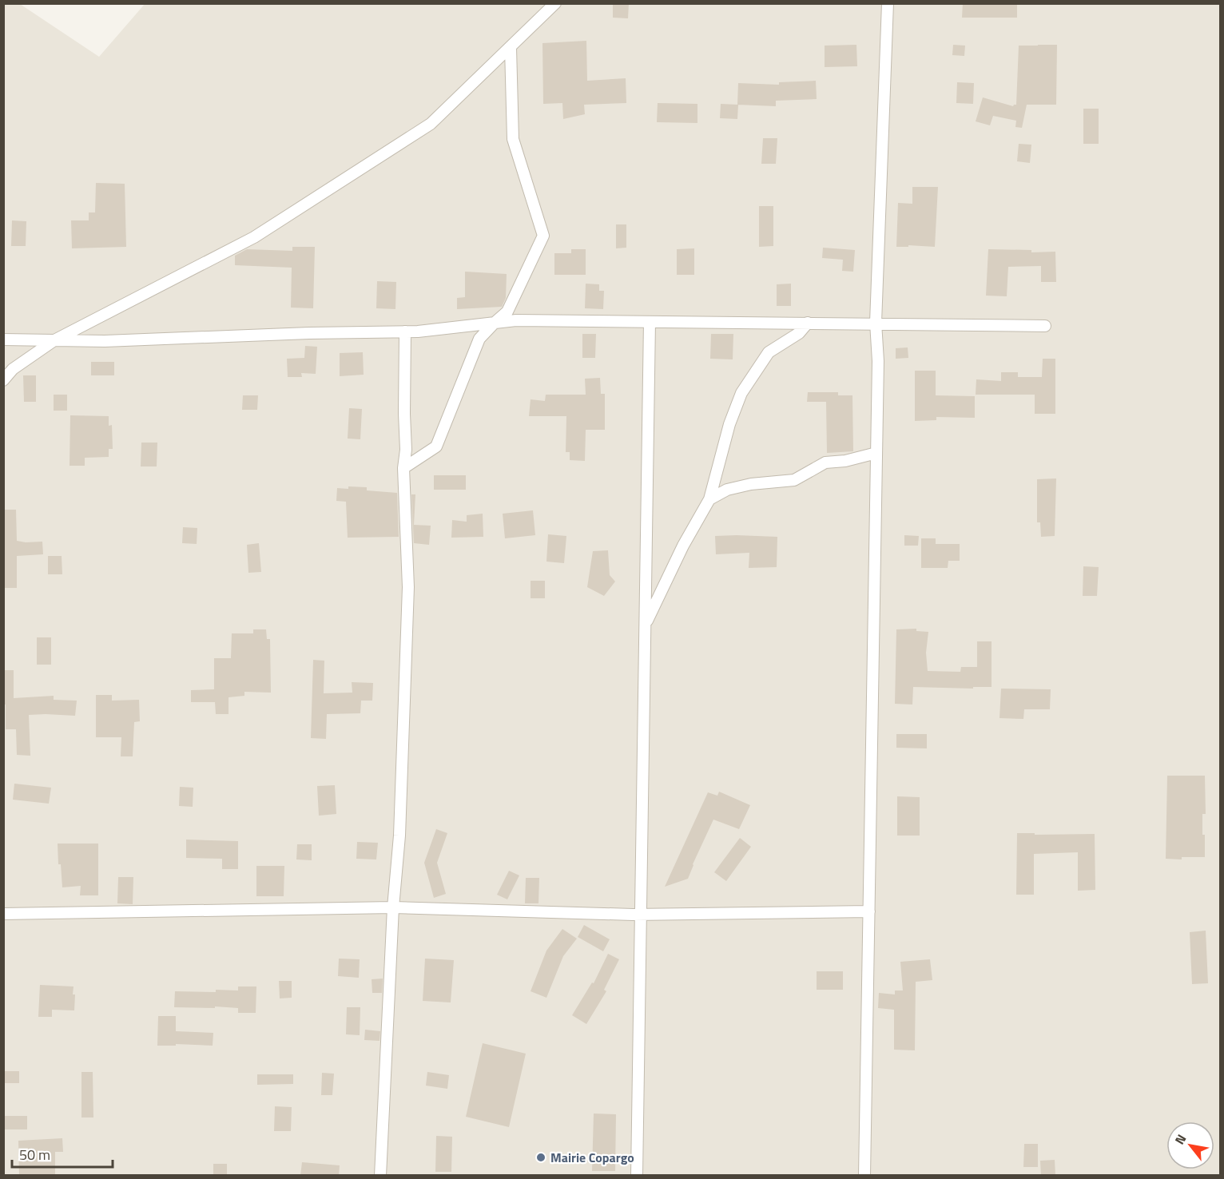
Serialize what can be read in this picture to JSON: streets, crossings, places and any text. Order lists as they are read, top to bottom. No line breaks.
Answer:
{"places":["Mairie Copargo"],"scale_bar":"50 m","north":"top left"}
